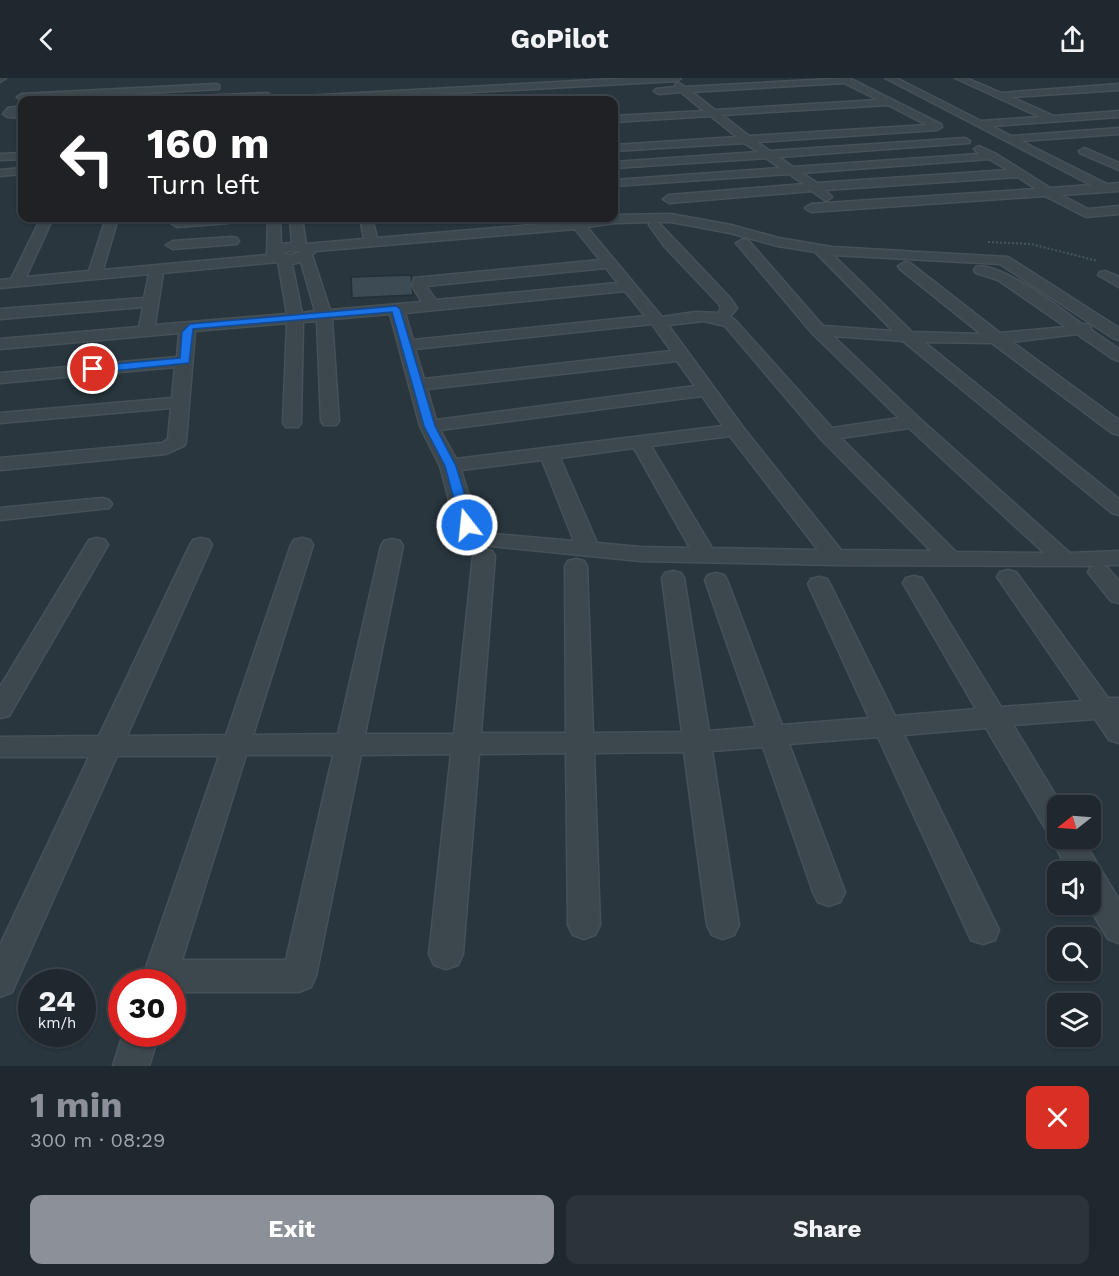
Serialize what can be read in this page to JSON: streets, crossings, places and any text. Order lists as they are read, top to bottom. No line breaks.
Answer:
{"north":"left","page":{"header":"GoPilot","turn":["160 m","Turn left"],"speed":"24 km/h","limit":"30","heading":["1 min","300 m · 08:29"],"buttons":["Exit","Share"]}}
